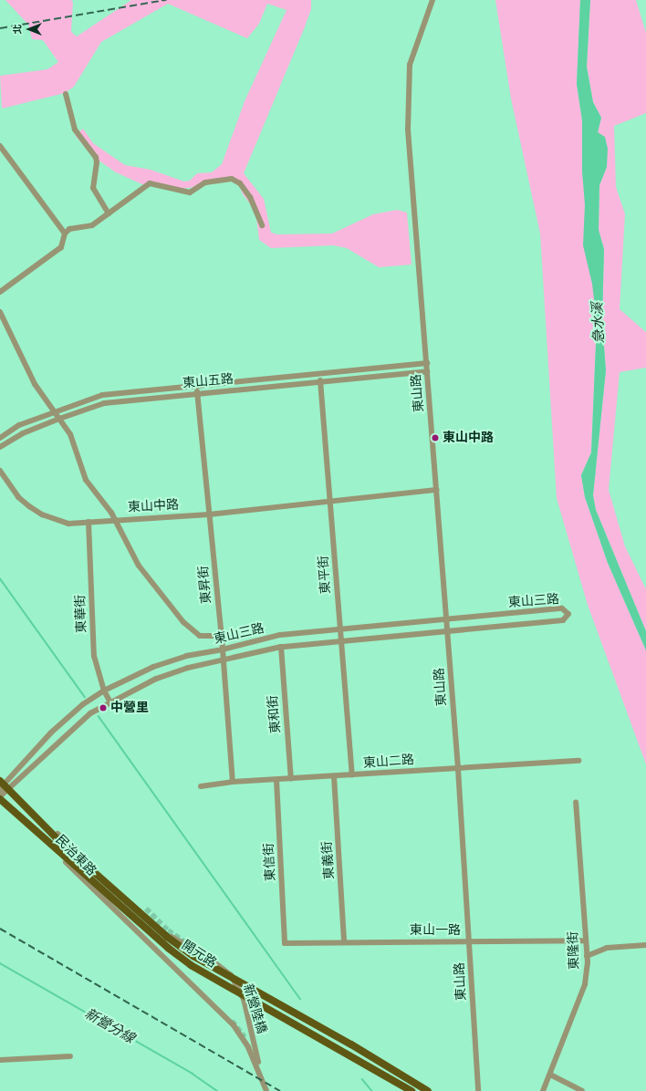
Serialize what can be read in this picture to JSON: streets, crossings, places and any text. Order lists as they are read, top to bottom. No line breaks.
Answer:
{"streets":{"main road":["開元路"],"street":["東山五路","東山路","東山中路","東平街","東昇街","東山三路","東華街","東和街","東山二路","民治東路","東義街","東信街","東山一路","東隆街","新營陸橋"]},"crossings":[["東山五路","東山路"],["東山五路","東平街"],["東山五路","東昇街"],["東山五路","東山三路"],["東山路","東山中路"],["東山路","東山三路"],["東山路","東山二路"],["東山路","東山一路"],["東山中路","東平街"],["東山中路","東昇街"],["東山中路","東山三路"],["東山中路","東華街"],["東平街","東山三路"],["東平街","東山二路"],["東昇街","東山三路"],["東昇街","東山二路"],["東山三路","東華街"],["東山三路","東和街"],["東山三路","開元路"],["東和街","東山二路"],["東山二路","東義街"],["東山二路","東信街"],["民治東路","開元路"],["民治東路","新營陸橋"],["東義街","東山一路"],["東信街","東山一路"],["東山一路","東隆街"],["開元路","新營陸橋"]],"water":["急水溪","新營分線"],"places":["東山中路","中營里"],"north":"left"}
